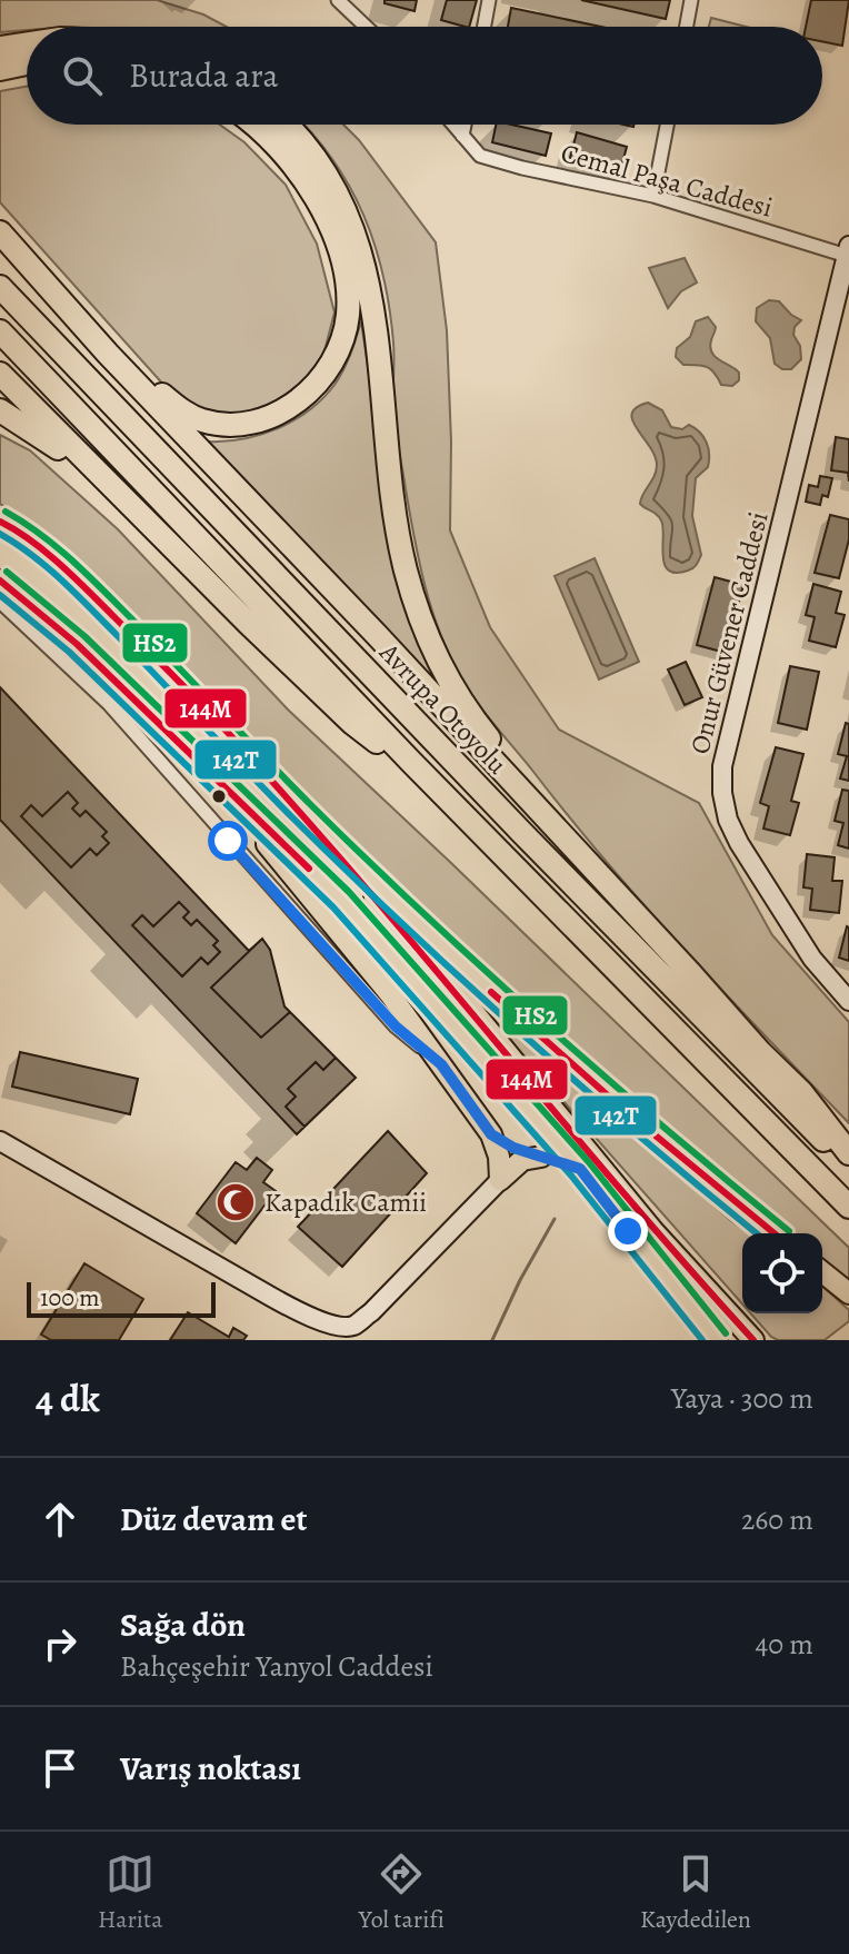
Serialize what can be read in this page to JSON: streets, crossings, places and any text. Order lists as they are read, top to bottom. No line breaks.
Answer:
{"streets":{"highway":["Avrupa Otoyolu"],"street":["Cemal Paşa Caddesi","Onur Güvener Caddesi"]},"crossings":[["Cemal Paşa Caddesi","Onur Güvener Caddesi"]],"places":{"mosque":["Kapadık Camii"]},"lines":["transit line HS2","transit line 144M","transit line 142T"],"scale_bar":"100 m","page":{"search":"Burada ara","scale":"100 m","heading":["4 dk","Yaya · 300 m"],"list":[["Düz devam et","260 m"],["Sağa dön","Bahçeşehir Yanyol Caddesi","40 m"],"Varış noktası"],"nav":["Harita","Yol tarifi","Kaydedilen"]}}
